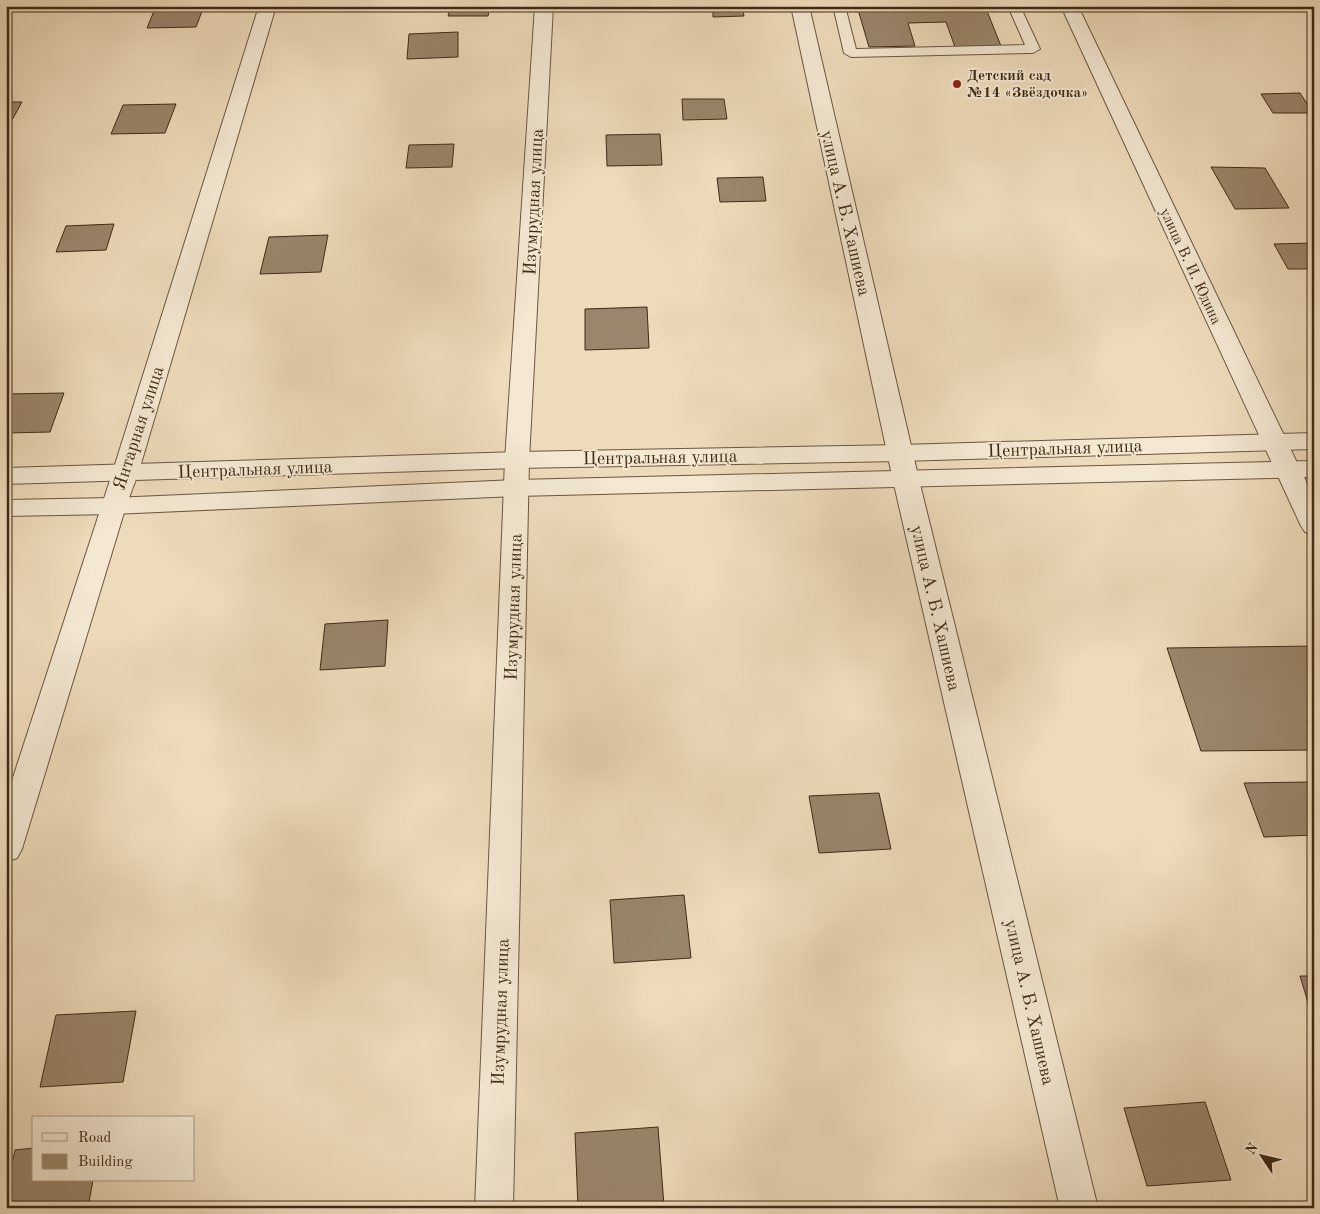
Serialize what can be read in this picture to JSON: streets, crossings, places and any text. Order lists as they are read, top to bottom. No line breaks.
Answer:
{"streets":{"street":["Изумрудная улица","улица А. Б. Хашиева","улица В. И. Юдина","Янтарная улица","Центральная улица"]},"crossings":[["Изумрудная улица","Центральная улица"],["улица А. Б. Хашиева","Центральная улица"],["улица В. И. Юдина","Центральная улица"],["Янтарная улица","Центральная улица"]],"places":["Детский сад №14 «Звёздочка»"],"legend":["Road","Building"],"north":"top left"}
